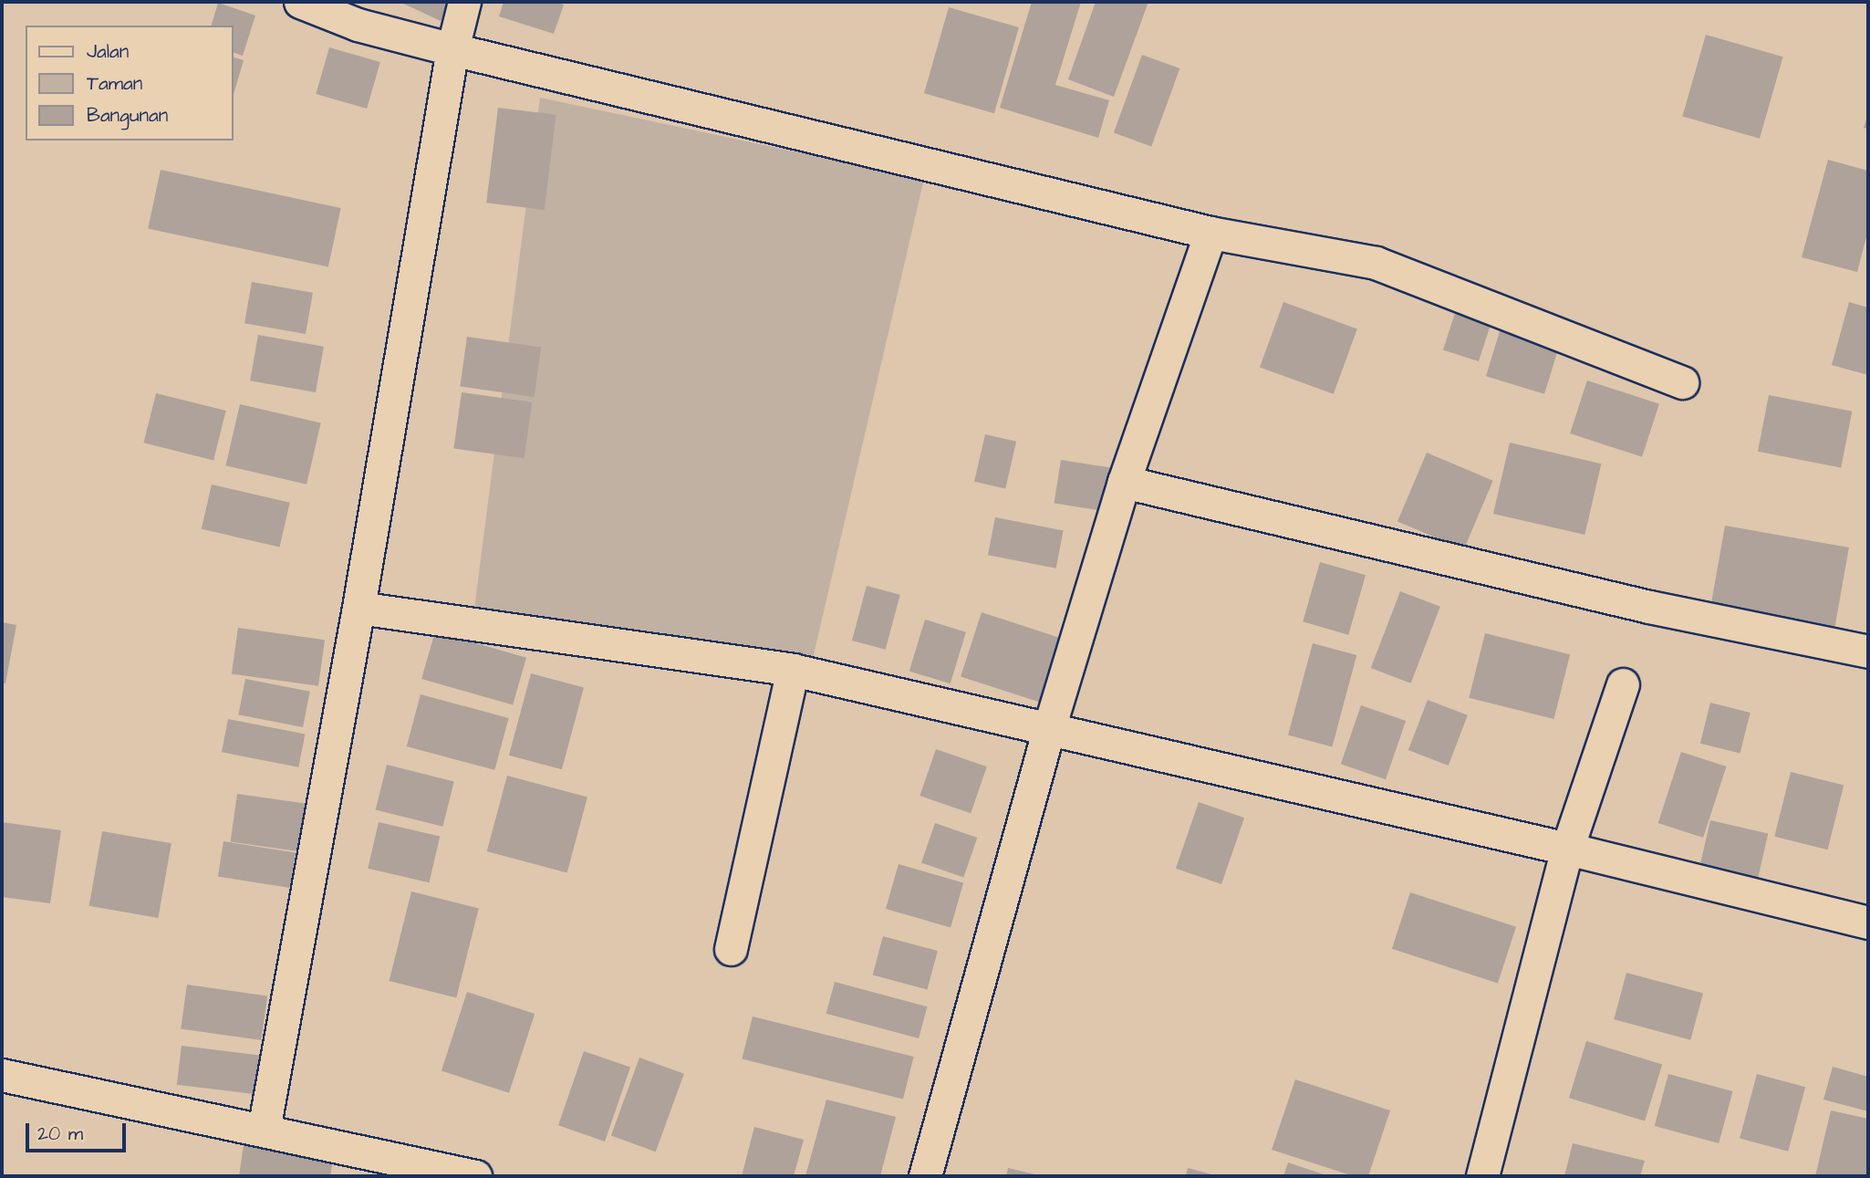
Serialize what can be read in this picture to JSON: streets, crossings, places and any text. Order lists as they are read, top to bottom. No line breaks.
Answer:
{"legend":["Jalan","Taman","Bangunan"],"scale_bar":"20 m"}
